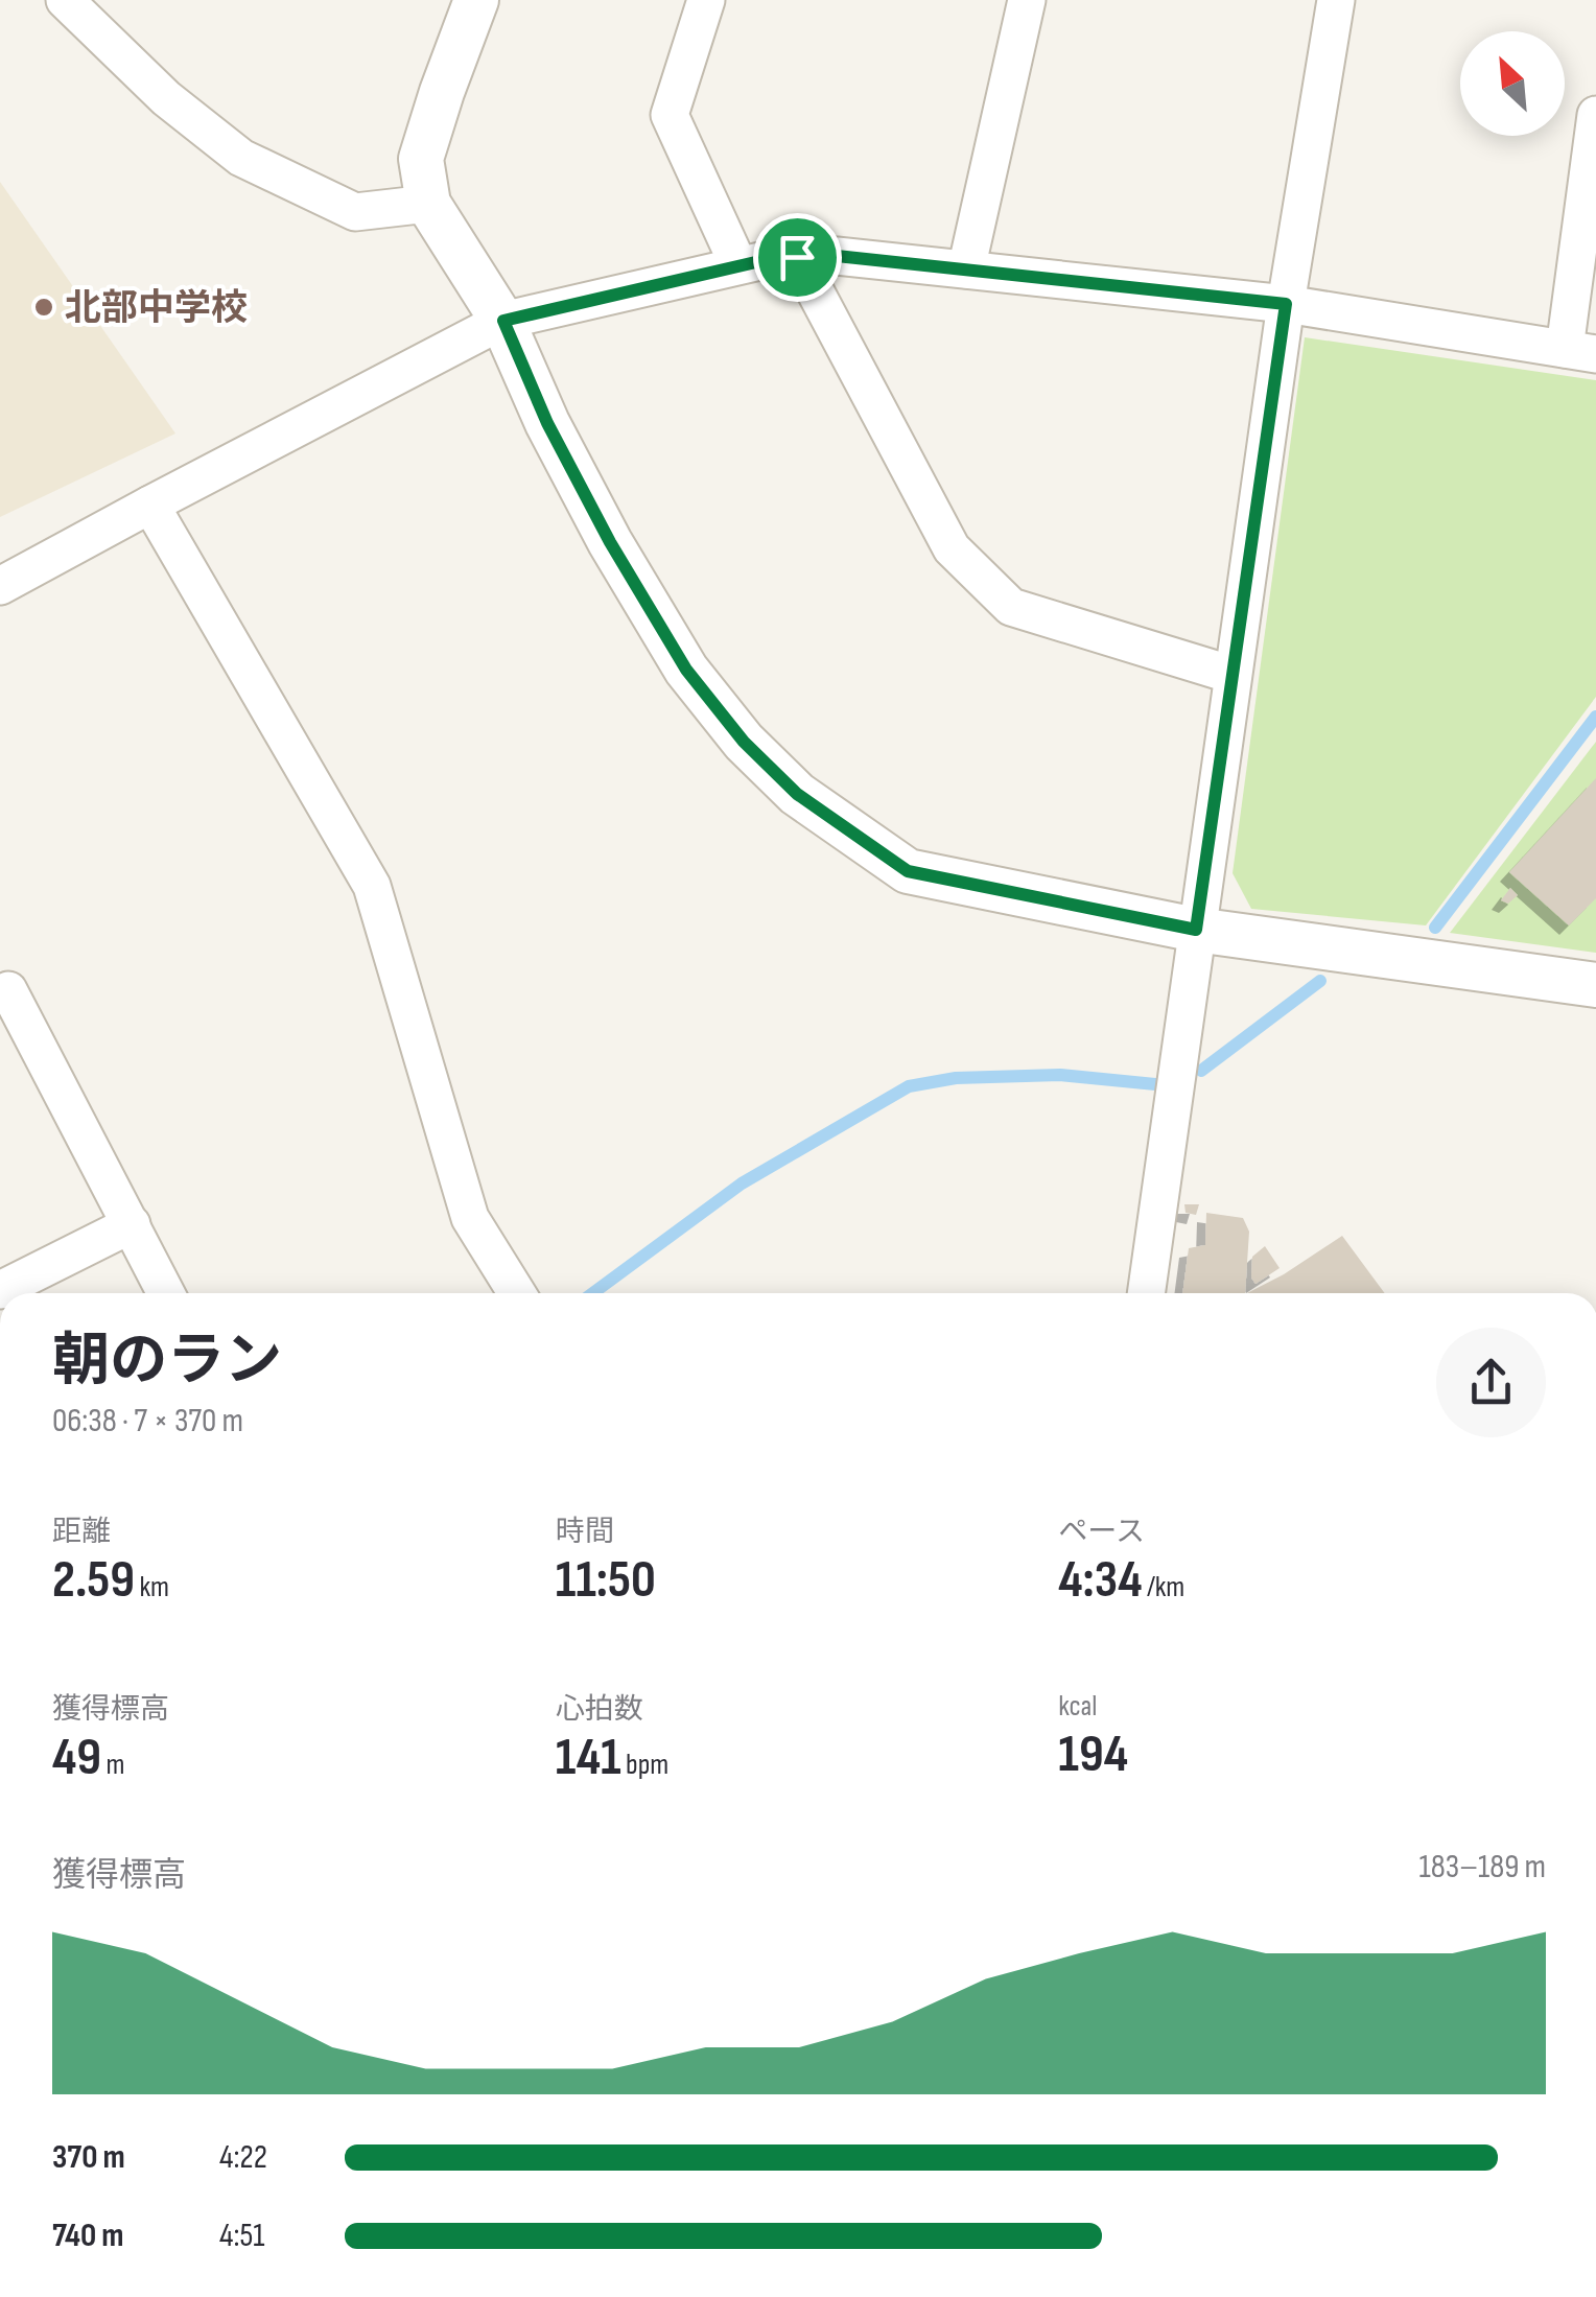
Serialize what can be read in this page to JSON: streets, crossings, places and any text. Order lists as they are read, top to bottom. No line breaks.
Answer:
{"places":["北部中学校"],"north":"top left","page":{"heading":["朝のラン","06:38 · 7 × 370 m"],"stats":[["距離","2.59 km"],["時間","11:50"],["ペース","4:34 /km"],["獲得標高","49 m"],["心拍数","141 bpm"],["kcal","194"]],"chart":["獲得標高","183–189 m"],"list":[{"name":"370 m","note":"4:22"},{"name":"740 m","note":"4:51"}]}}
